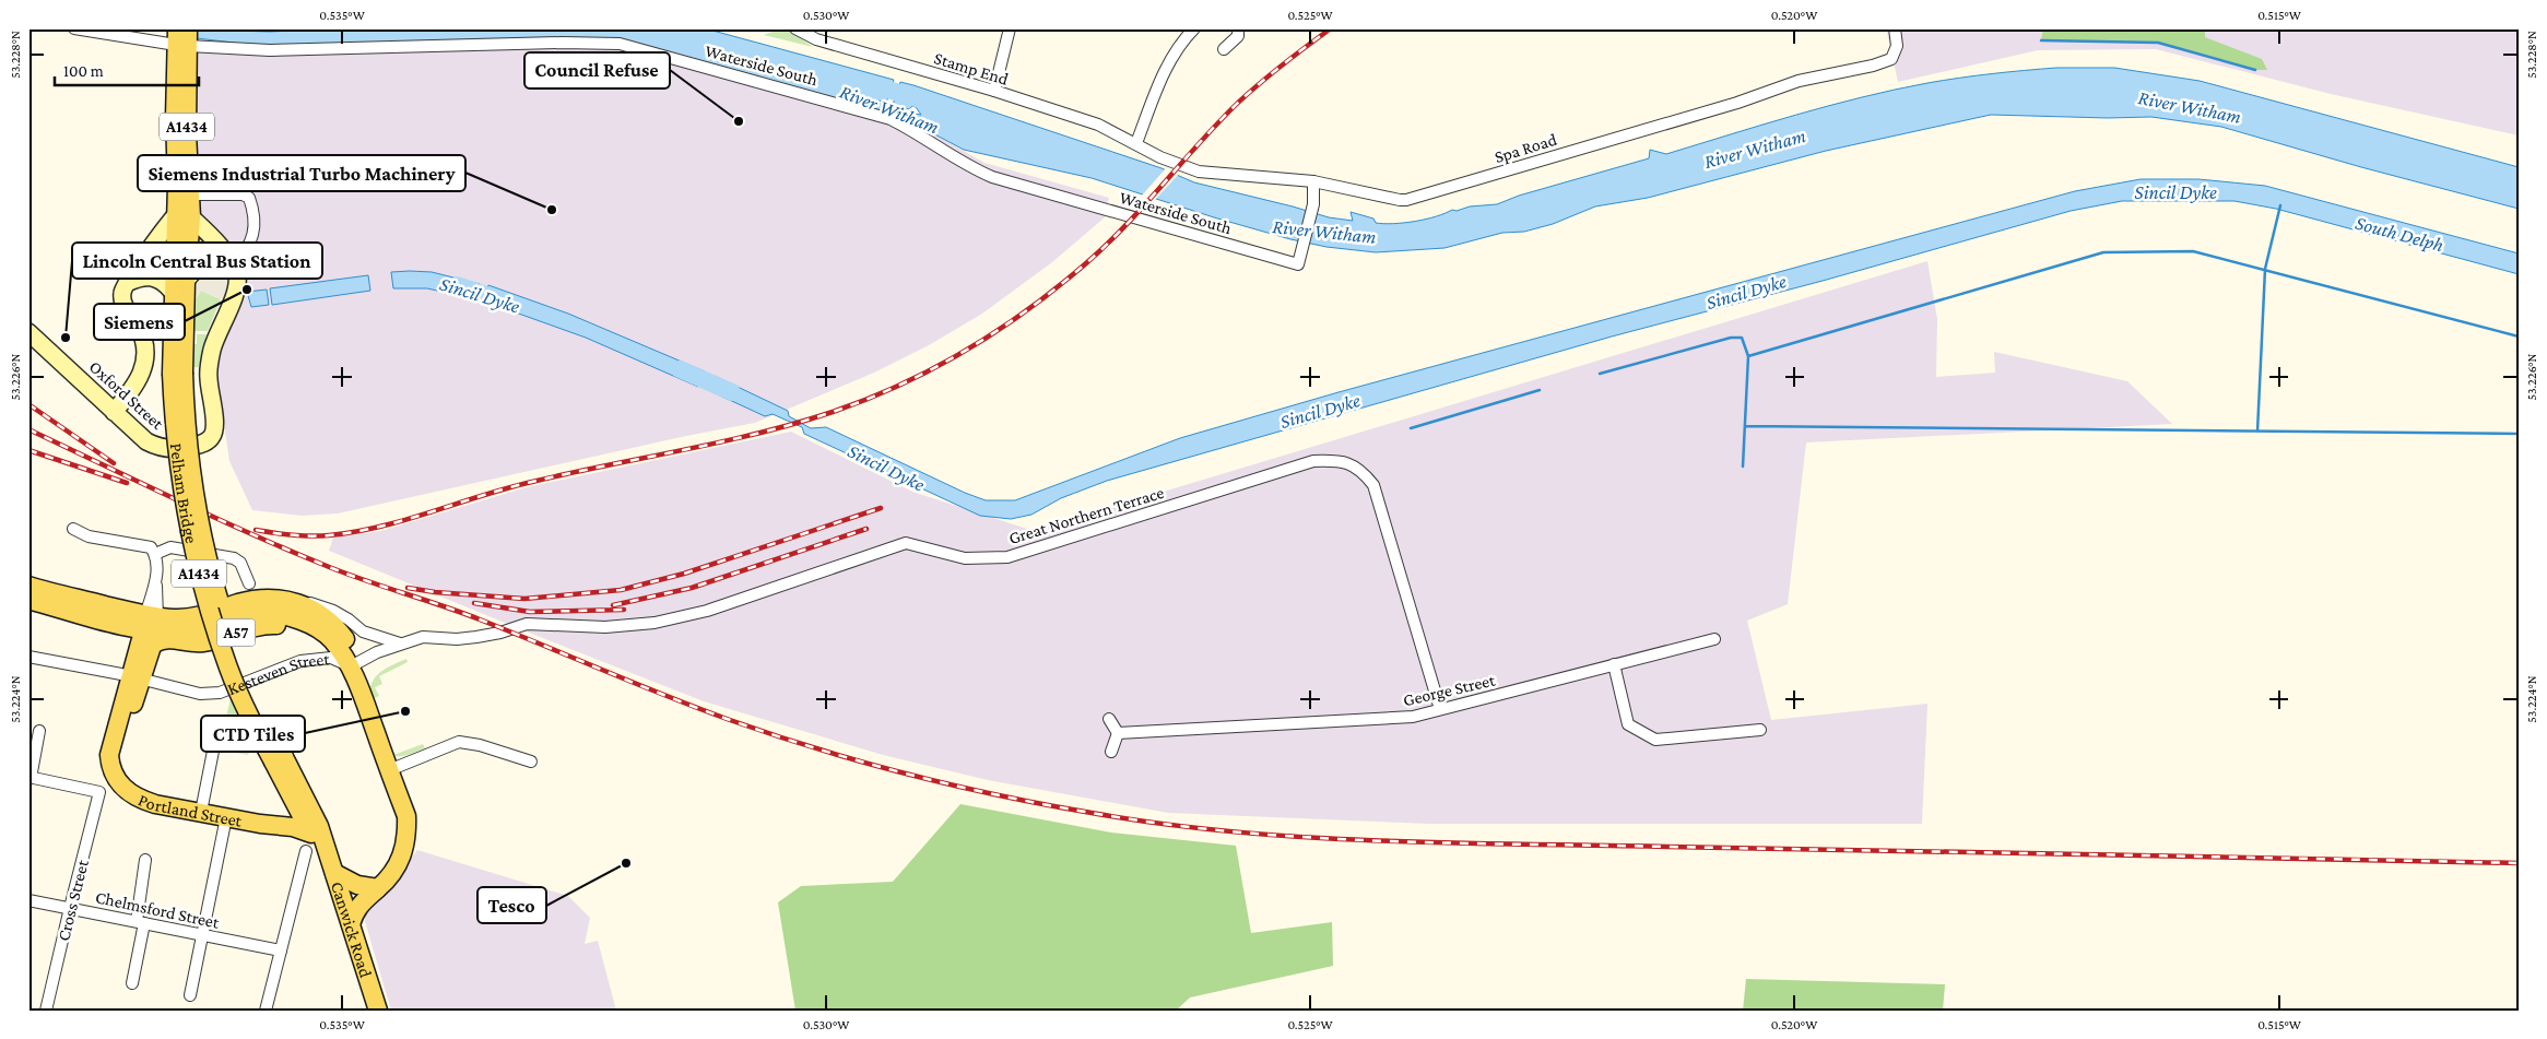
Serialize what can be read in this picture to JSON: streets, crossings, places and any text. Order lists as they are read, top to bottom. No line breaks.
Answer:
{"streets":{"main road":["A1434","Oxford Street","Pelham Bridge","A57","Kesteven Street","Portland Street","Canwick Road"],"street":["Waterside South","Stamp End","Spa Road","Great Northern Terrace","George Street","Cross Street","Chelmsford Street"]},"crossings":[["Waterside South","A1434"],["Waterside South","Spa Road"],["Stamp End","Spa Road"],["A1434","Pelham Bridge"],["Pelham Bridge","Canwick Road"],["Great Northern Terrace","A57"],["Great Northern Terrace","Kesteven Street"],["Great Northern Terrace","George Street"],["A57","Kesteven Street"],["Kesteven Street","Portland Street"],["Kesteven Street","Canwick Road"],["Portland Street","Canwick Road"],["Cross Street","Chelmsford Street"]],"water":["River Witham","Sincil Dyke","South Delph"],"places":["Council Refuse","Siemens Industrial Turbo Machinery","Siemens","Lincoln Central Bus Station","CTD Tiles","Tesco"],"scale_bar":"100 m","coordinates":["0.535°W","0.530°W","0.525°W","0.520°W","0.515°W","53.228°N","53.226°N","53.224°N"]}
